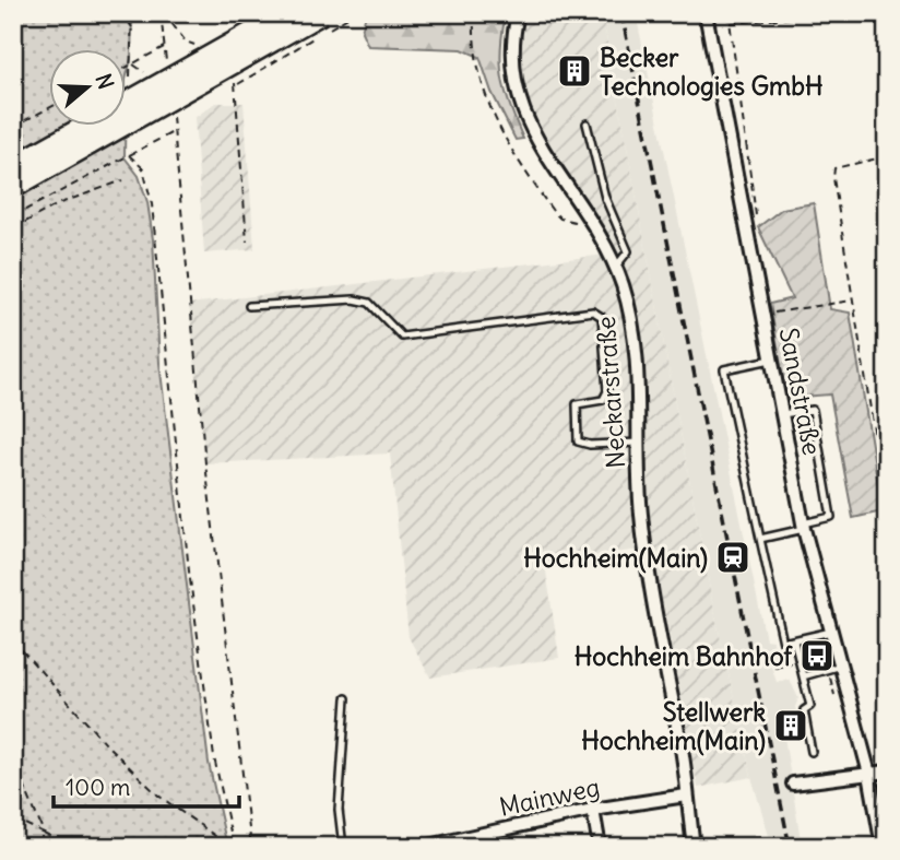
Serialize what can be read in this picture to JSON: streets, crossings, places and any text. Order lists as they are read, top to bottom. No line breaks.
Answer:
{"streets":{"street":["Sandstraße","Neckarstraße","Mainweg"]},"crossings":[["Neckarstraße","Mainweg"]],"places":{"building":["Becker Technologies GmbH","Stellwerk Hochheim(Main)"],"station":["Hochheim(Main)"],"bus stop":["Hochheim Bahnhof"]},"scale_bar":"100 m","north":"right"}
